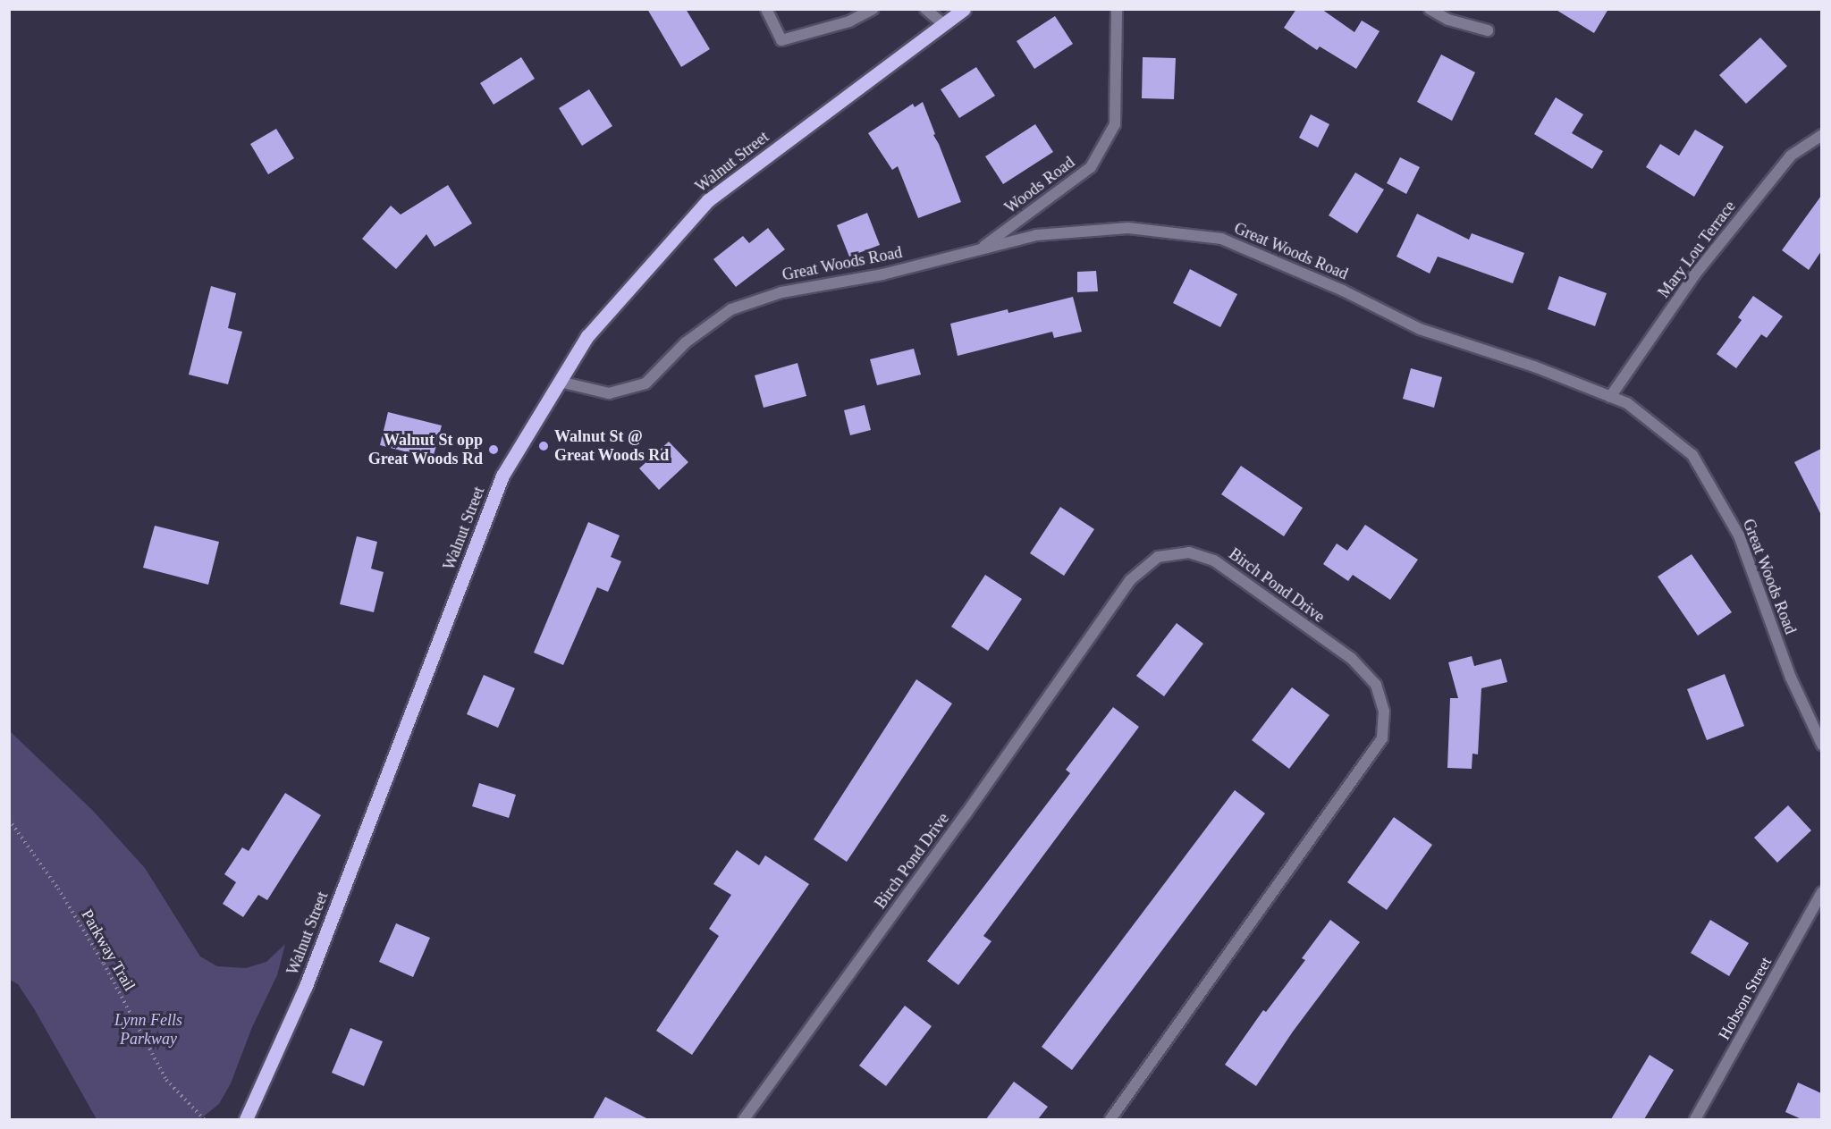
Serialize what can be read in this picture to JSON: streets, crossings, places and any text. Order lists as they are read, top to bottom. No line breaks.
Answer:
{"streets":{"main road":["Walnut Street"],"street":["Woods Road","Mary Lou Terrace","Great Woods Road","Birch Pond Drive","Hobson Street"],"path":["Parkway Trail"]},"crossings":[["Walnut Street","Great Woods Road"],["Woods Road","Great Woods Road"],["Mary Lou Terrace","Great Woods Road"]],"parks":["Lynn Fells Parkway"],"places":["Walnut St @ Great Woods Rd","Walnut St opp Great Woods Rd"]}
